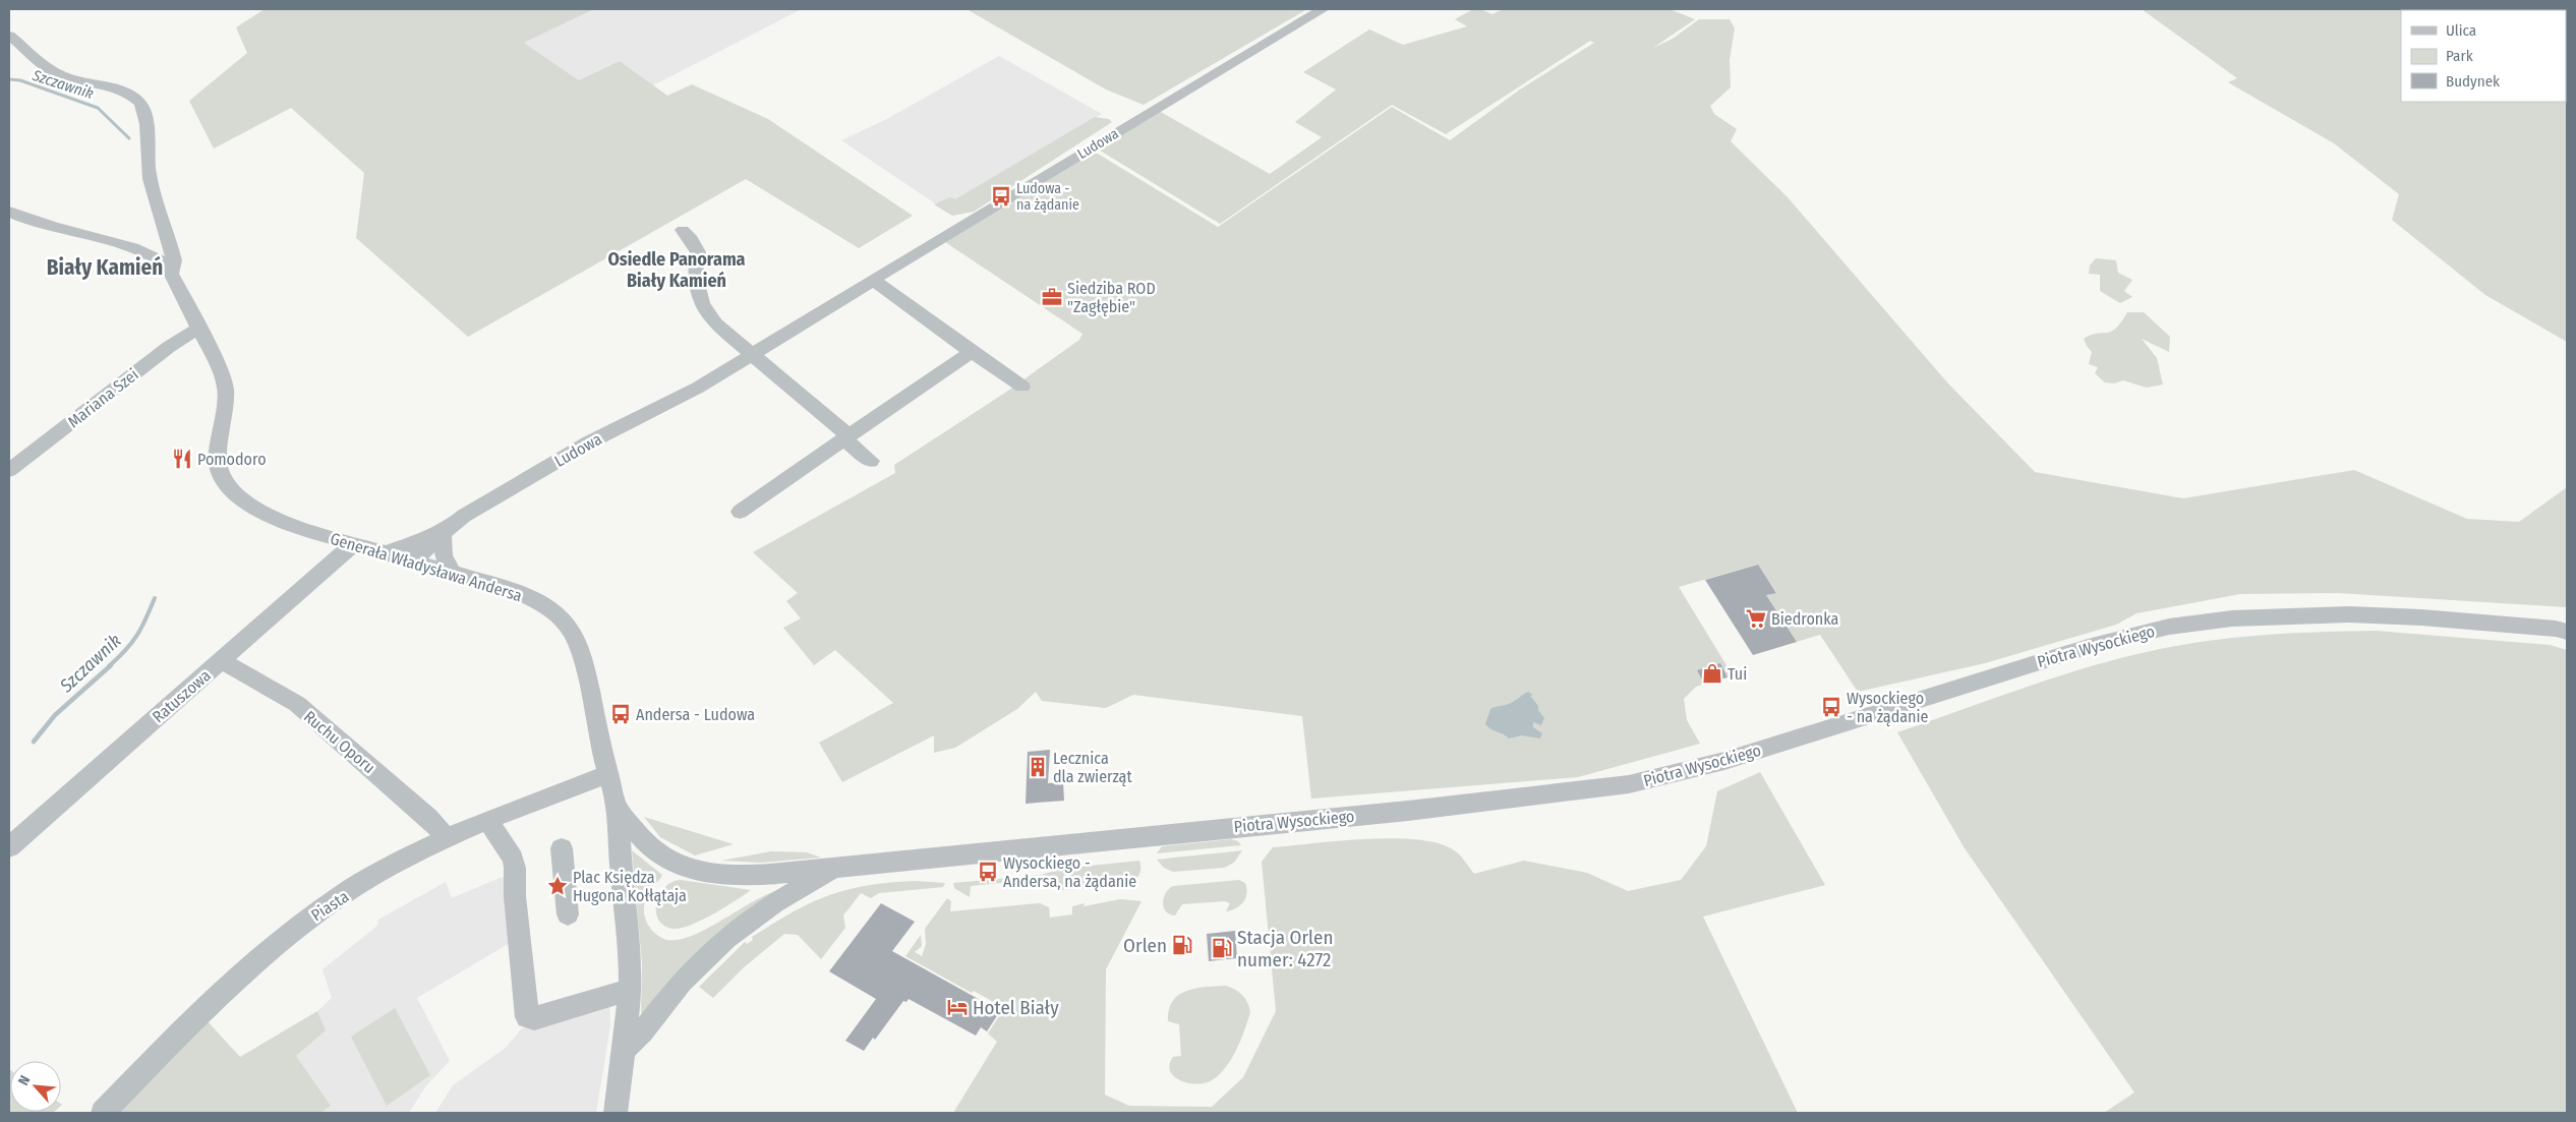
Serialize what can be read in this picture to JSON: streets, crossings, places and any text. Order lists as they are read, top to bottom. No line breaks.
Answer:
{"streets":{"street":["Ludowa","Mariana Szei","Generała Władysława Andersa","Piotra Wysockiego","Ratuszowa","Ruchu Oporu","Piasta"]},"crossings":[["Ludowa","Generała Władysława Andersa"],["Mariana Szei","Generała Władysława Andersa"],["Generała Władysława Andersa","Piotra Wysockiego"],["Generała Władysława Andersa","Ratuszowa"],["Generała Władysława Andersa","Piasta"],["Ratuszowa","Ruchu Oporu"],["Ruchu Oporu","Piasta"]],"districts":["Osiedle Panorama Biały Kamień","Biały Kamień"],"water":["Szczawnik"],"places":{"bus stop":["Ludowa - na żądanie","Wysockiego - na żądanie","Andersa - Ludowa","Wysockiego - Andersa, na żądanie"],"office":["Siedziba ROD \"Zagłębie\""],"restaurant":["Pomodoro"],"supermarket":["Biedronka"],"shop":["Tui"],"building":["Lecznica dla zwierząt"],"place":["Plac Księdza Hugona Kołłątaja"],"fuel station":["Orlen","Stacja Orlen numer: 4272"],"hotel":["Hotel Biały"]},"legend":["Ulica","Park","Budynek"],"north":"top left"}
